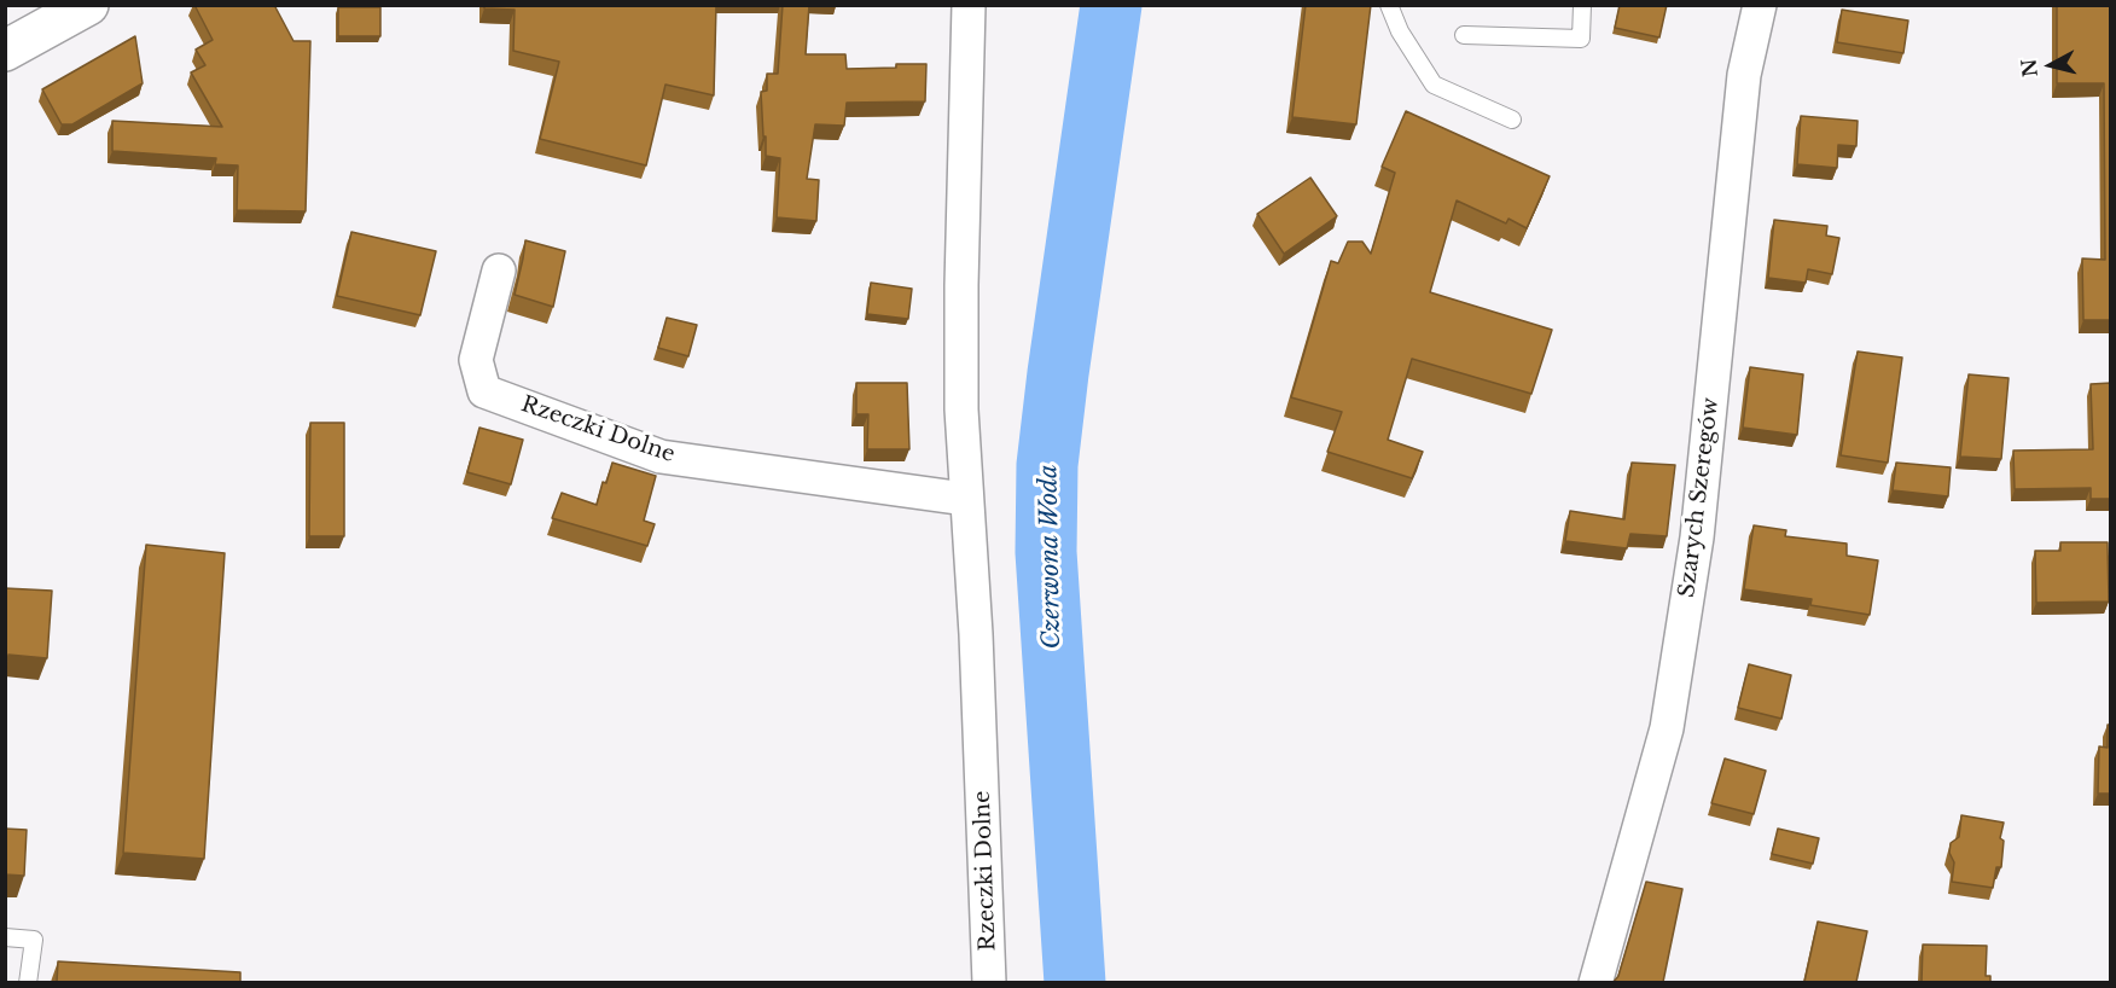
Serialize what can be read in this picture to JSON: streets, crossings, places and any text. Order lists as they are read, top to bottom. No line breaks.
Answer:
{"streets":{"street":["Rzeczki Dolne","Szarych Szeregów"]},"water":["Czerwona Woda"],"north":"left"}
